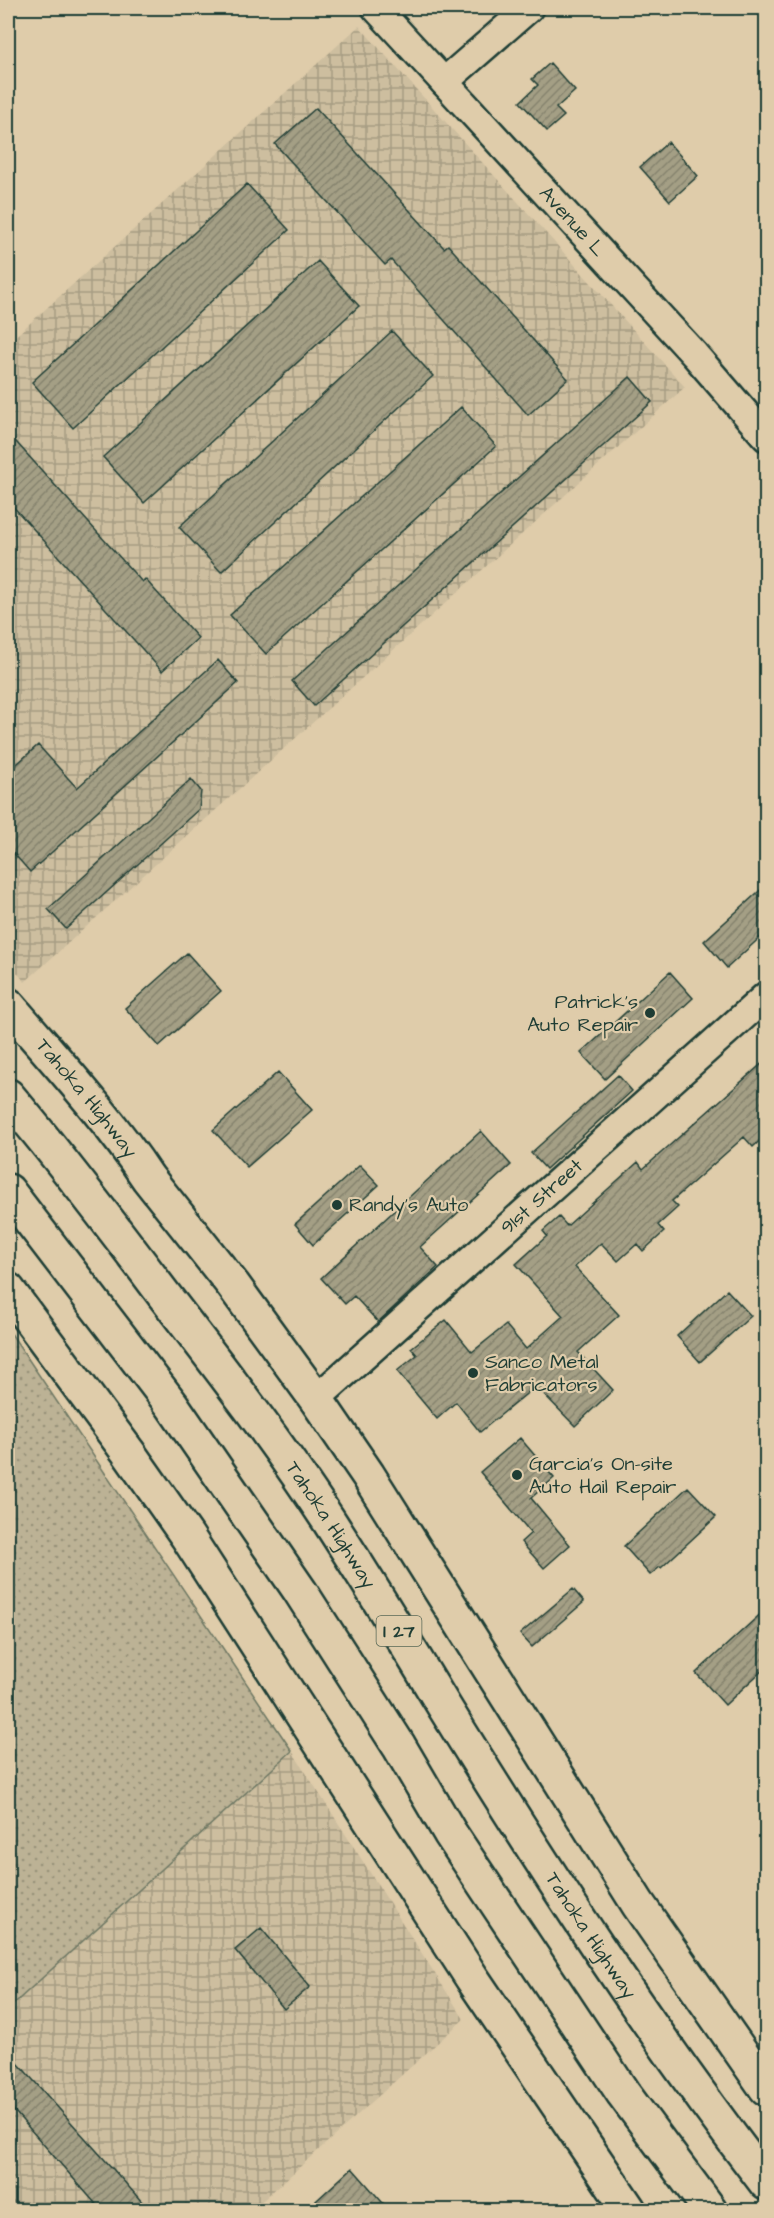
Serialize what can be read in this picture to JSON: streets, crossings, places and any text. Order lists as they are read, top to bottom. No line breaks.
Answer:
{"streets":{"main road":["Tahoka Highway","I 27"],"street":["Avenue L","91st Street"]},"crossings":[["Tahoka Highway","91st Street"]],"places":["Patrick's Auto Repair","Randy's Auto","Sanco Metal Fabricators","Garcia’s On-site Auto Hail Repair"]}
